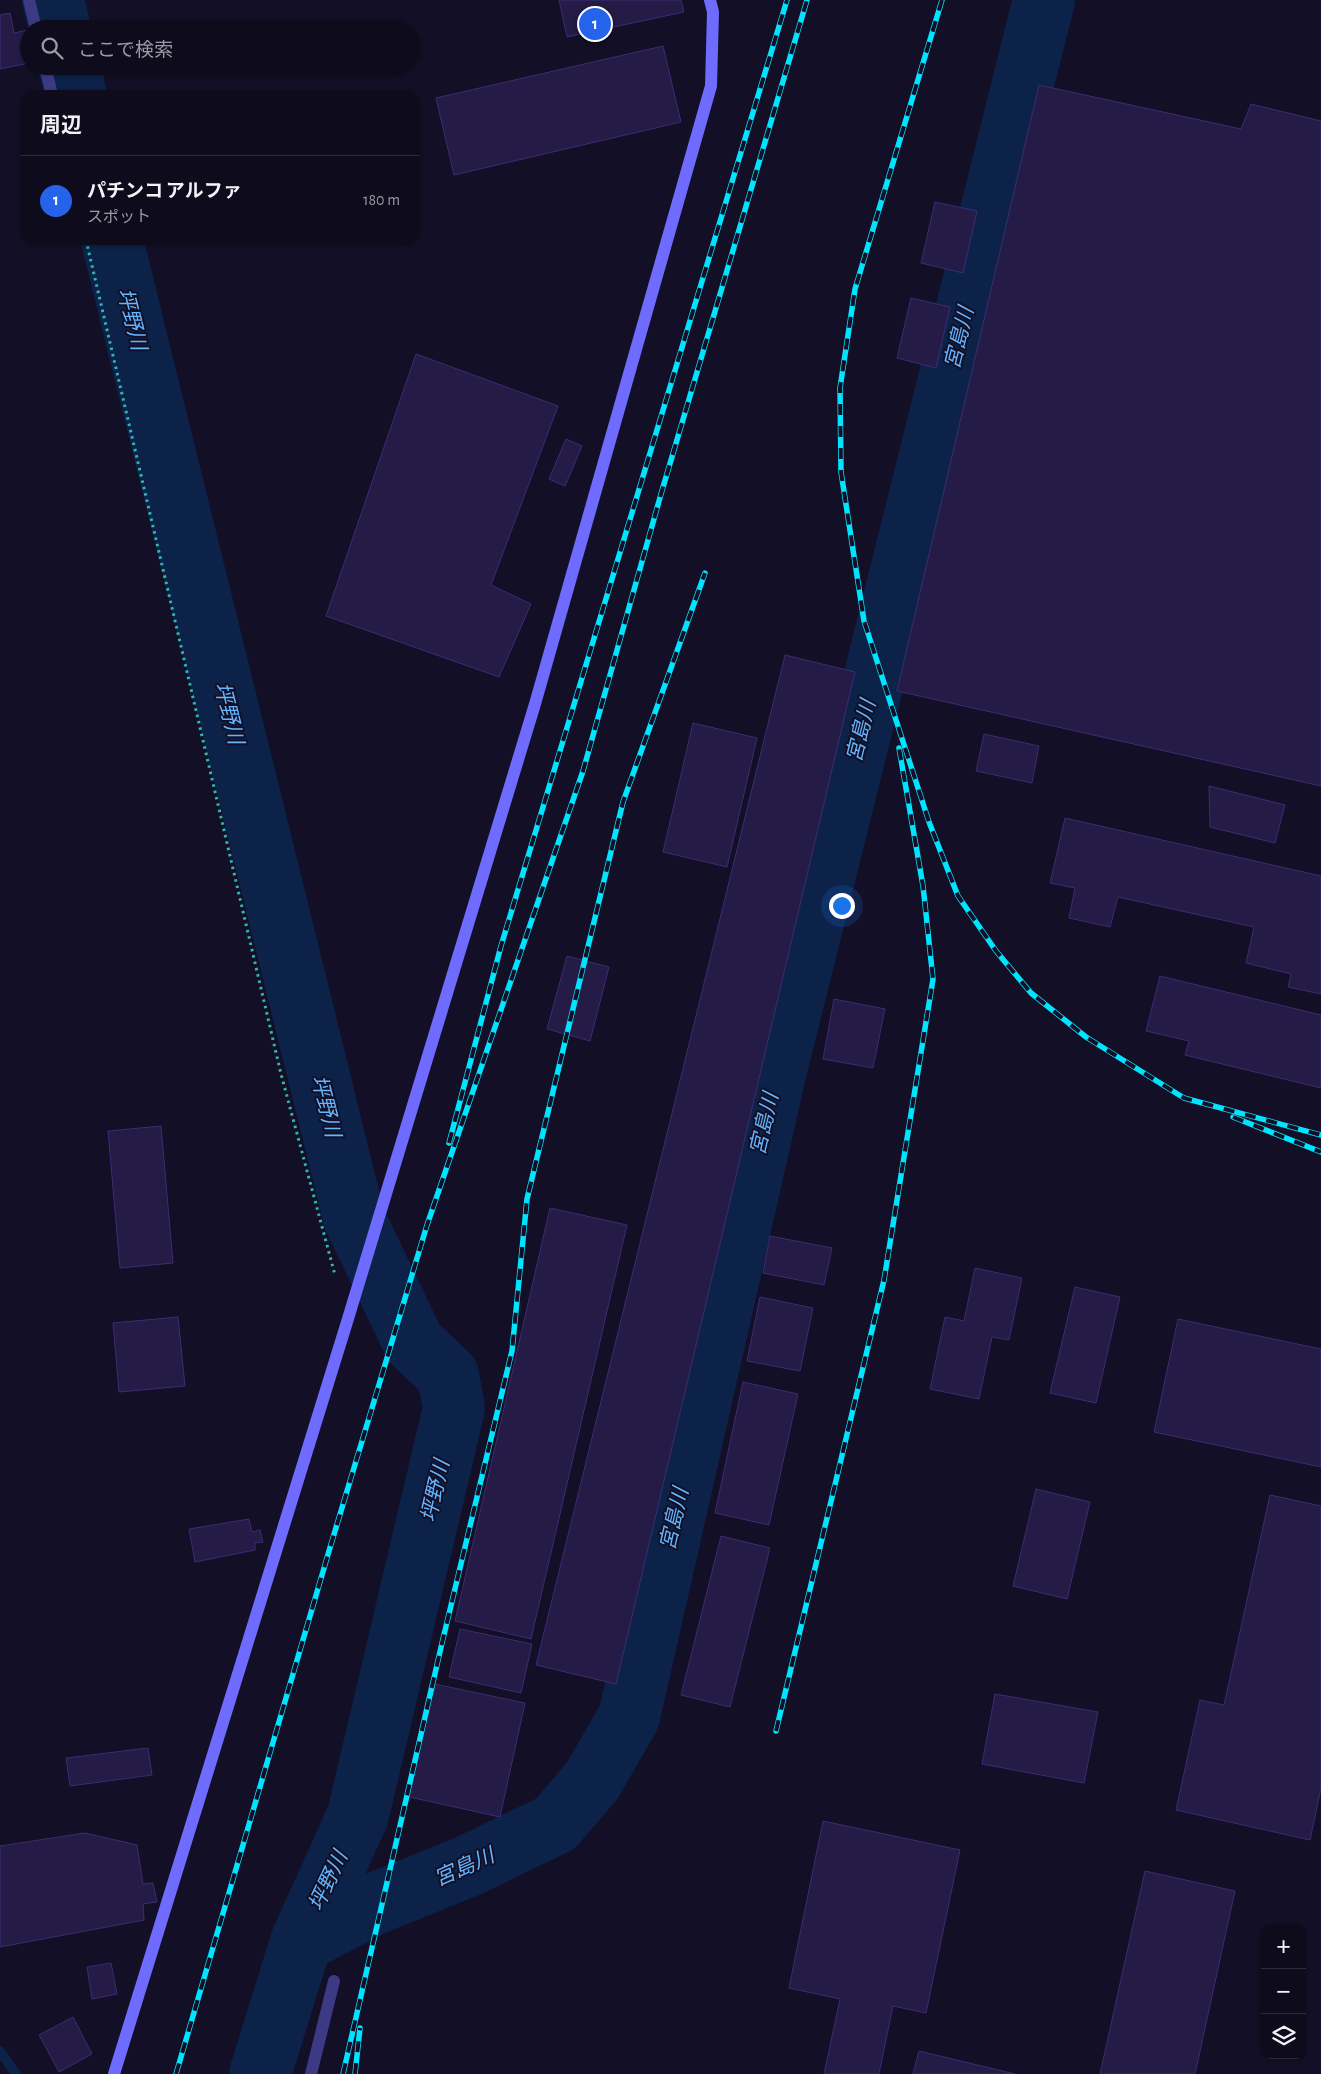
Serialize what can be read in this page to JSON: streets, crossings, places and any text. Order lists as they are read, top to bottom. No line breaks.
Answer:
{"water":["坪野川","宮島川"],"page":{"pins":"1","search":"ここで検索","heading":"周辺","list":[{"mark":"1","name":"パチンコ アルファ","note":"スポット","value":"180 m"}],"map_buttons":["+","−"]}}
